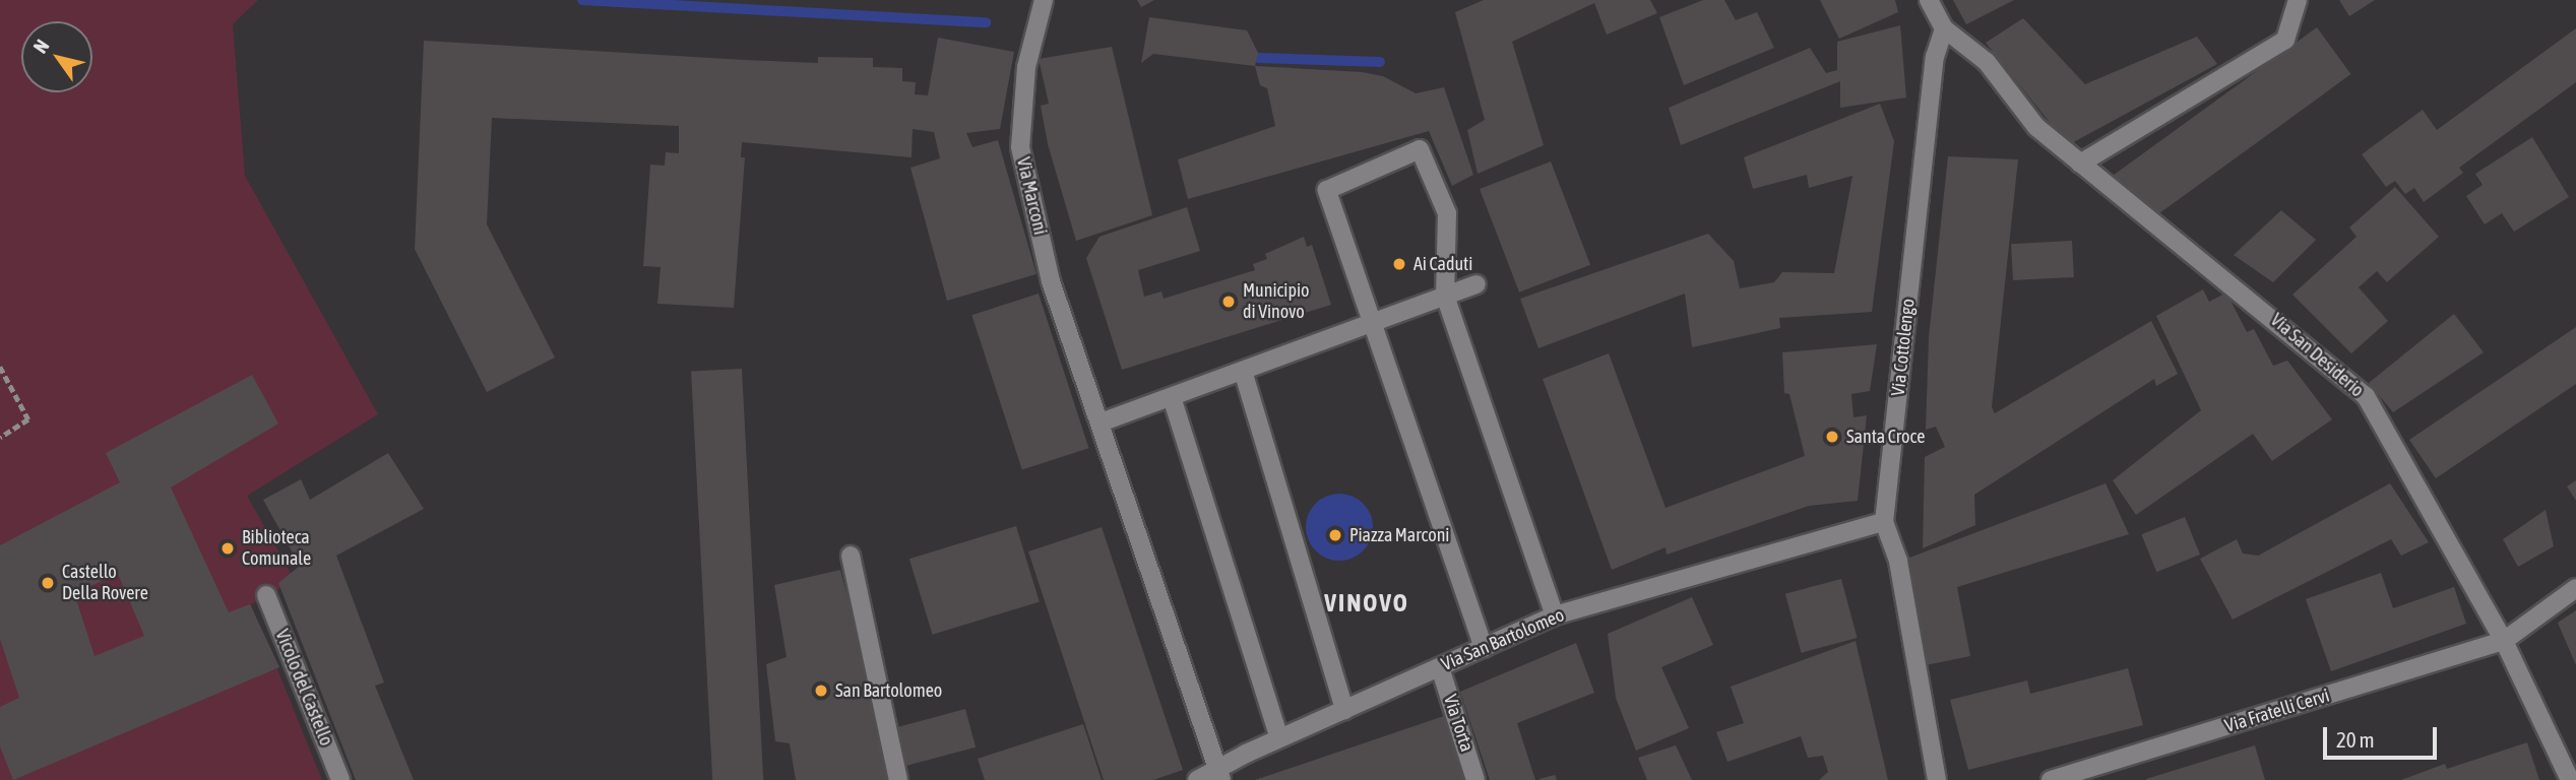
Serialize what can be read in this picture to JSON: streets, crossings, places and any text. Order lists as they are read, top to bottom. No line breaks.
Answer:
{"streets":{"street":["Via Marconi","Via Cottolengo","Via San Desiderio","Via San Bartolomeo","Vicolo del Castello","Via Fratelli Cervi","Via Torta"]},"crossings":[["Via Cottolengo","Via San Desiderio"],["Via Cottolengo","Via San Bartolomeo"],["Via San Desiderio","Via Fratelli Cervi"],["Via San Bartolomeo","Via Torta"]],"districts":["VINOVO"],"places":["Ai Caduti","Municipio di Vinovo","Santa Croce","Piazza Marconi","Biblioteca Comunale","Castello Della Rovere","San Bartolomeo"],"scale_bar":"20 m","north":"top left"}
